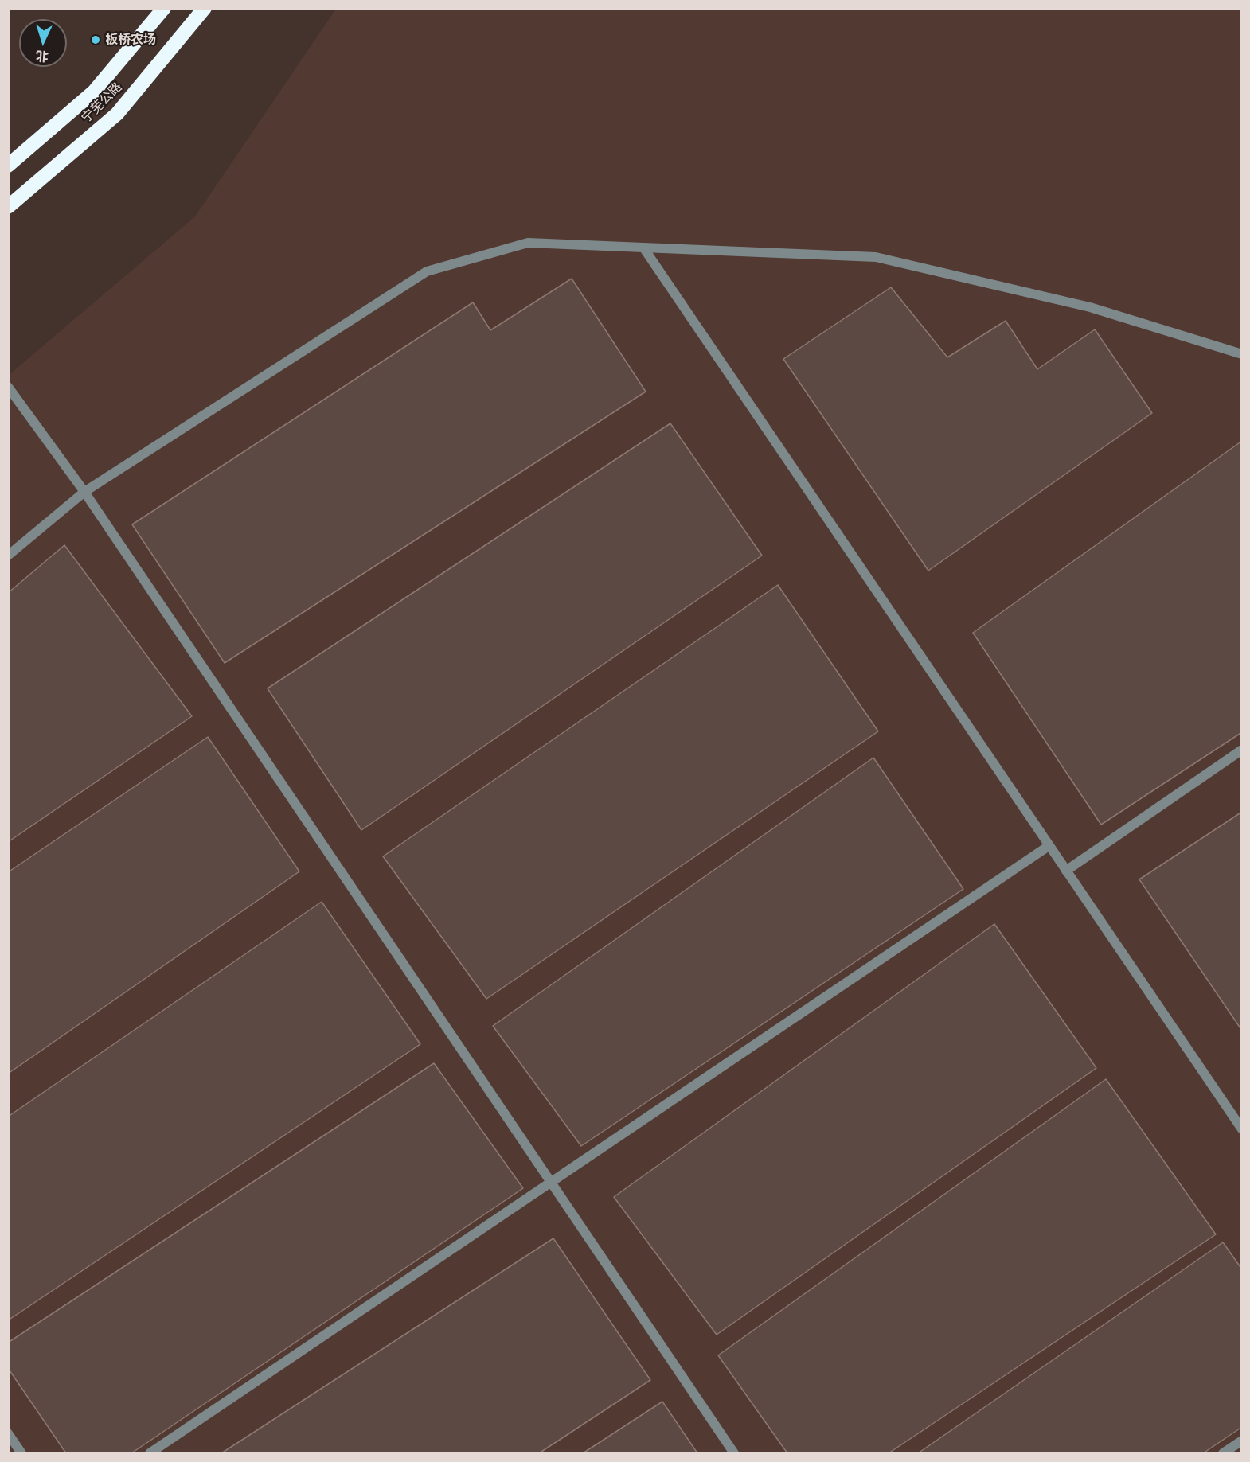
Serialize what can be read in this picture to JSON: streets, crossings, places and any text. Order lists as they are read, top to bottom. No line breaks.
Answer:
{"streets":{"highway":["宁芜公路"]},"places":["板桥农场"],"north":"bottom"}
